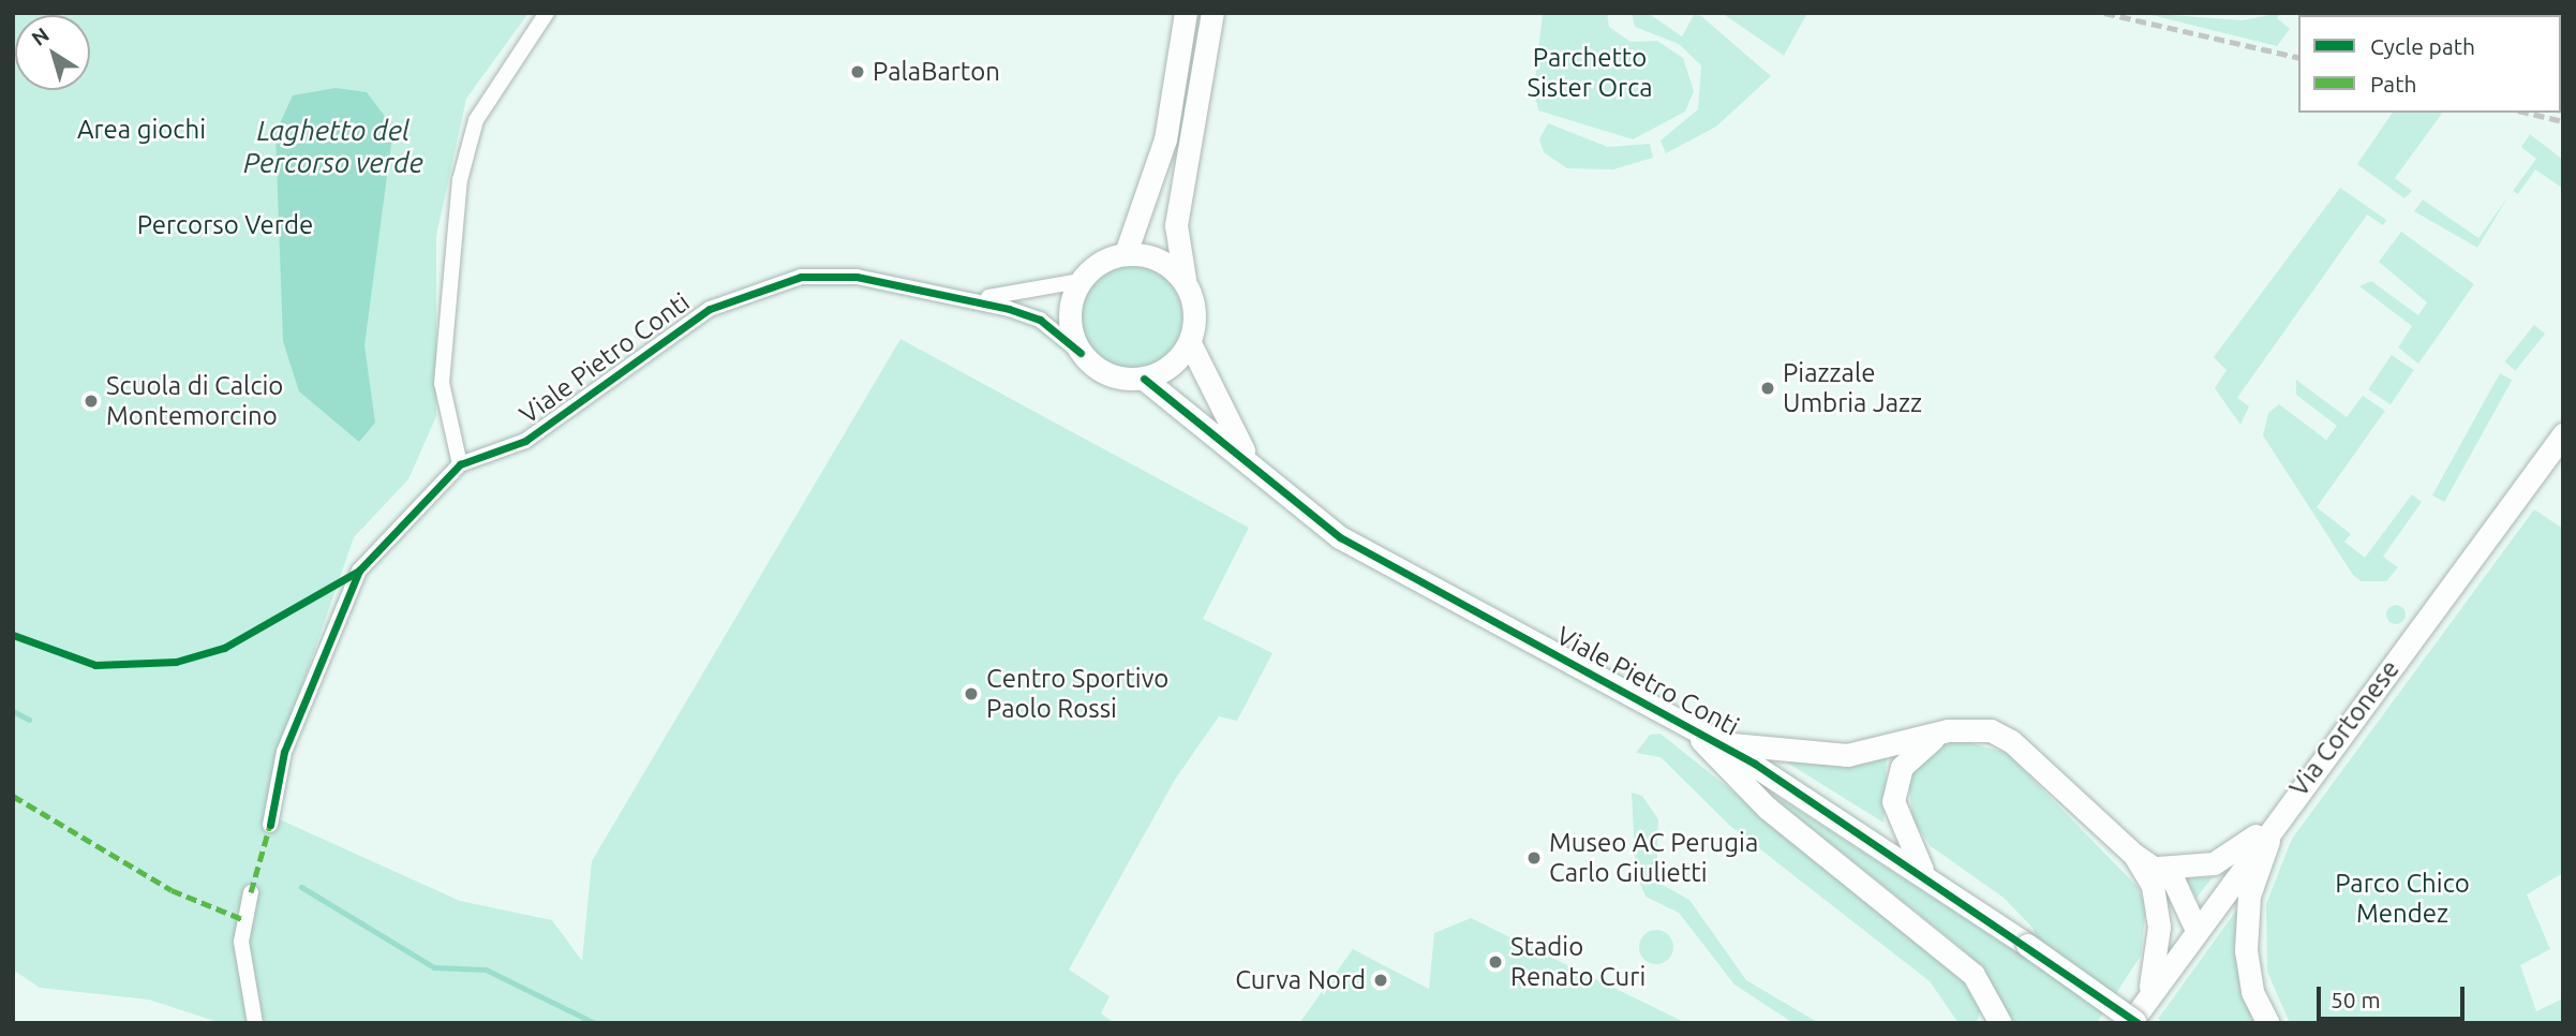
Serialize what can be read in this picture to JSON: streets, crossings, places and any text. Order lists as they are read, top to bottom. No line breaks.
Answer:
{"streets":{"main road":["Viale Pietro Conti","Via Cortonese"]},"crossings":[["Viale Pietro Conti","Via Cortonese"]],"water":["Laghetto del Percorso verde"],"parks":["Parchetto Sister Orca","Area giochi","Percorso Verde","Parco Chico Mendez"],"places":["PalaBarton","Piazzale Umbria Jazz","Scuola di Calcio Montemorcino","Centro Sportivo Paolo Rossi","Museo AC Perugia Carlo Giulietti","Stadio Renato Curi","Curva Nord"],"legend":["Cycle path","Path"],"scale_bar":"50 m","north":"top left"}
